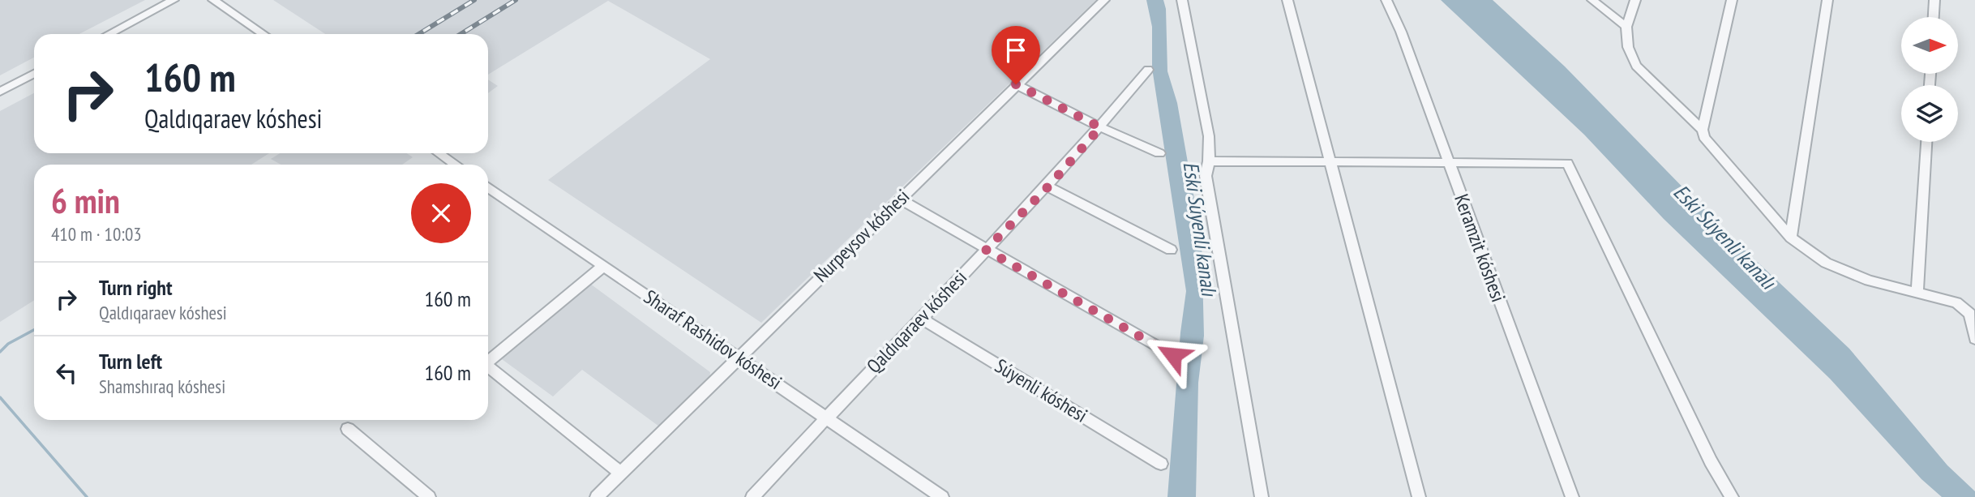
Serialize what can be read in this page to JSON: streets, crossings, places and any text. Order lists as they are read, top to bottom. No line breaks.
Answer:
{"streets":{"street":["Nurpeysov kóshesi","Keramzit kóshesi","Qaldıqaraev kóshesi","Sharaf Rashidov kóshesi","Súyenli kóshesi"]},"crossings":[["Nurpeysov kóshesi","Sharaf Rashidov kóshesi"],["Qaldıqaraev kóshesi","Sharaf Rashidov kóshesi"],["Qaldıqaraev kóshesi","Súyenli kóshesi"]],"water":["Eski Súyenli kanalı"],"north":"right","page":{"turn":["160 m","Qaldıqaraev kóshesi"],"heading":["6 min","410 m · 10:03"],"list":[{"name":"Turn right","note":"Qaldıqaraev kóshesi","value":"160 m"},{"name":"Turn left","note":"Shamshıraq kóshesi","value":"160 m"}]}}
